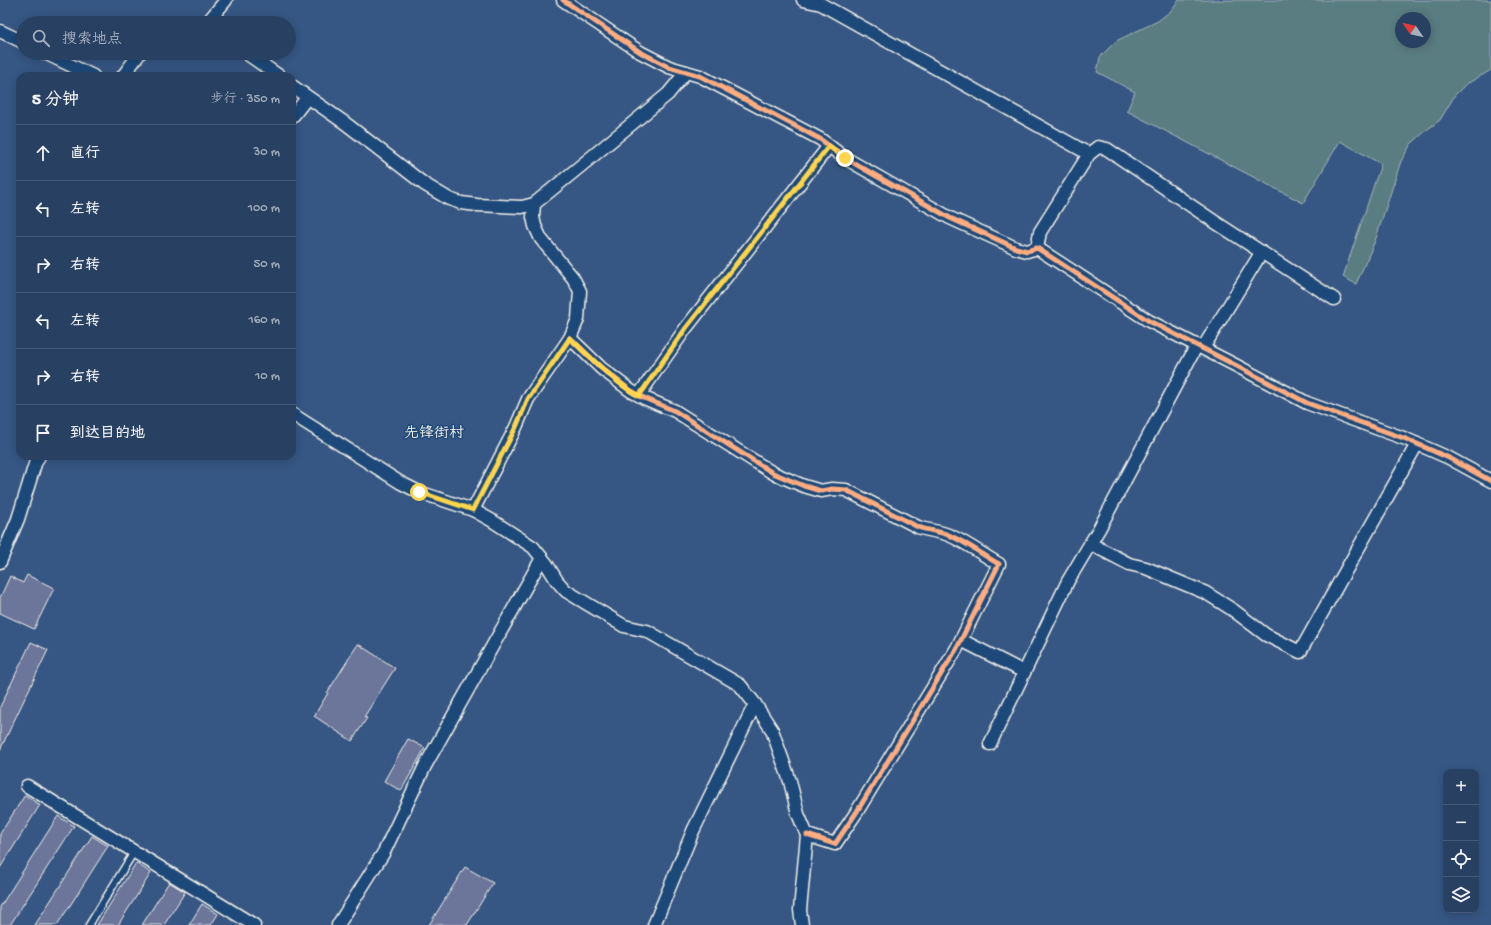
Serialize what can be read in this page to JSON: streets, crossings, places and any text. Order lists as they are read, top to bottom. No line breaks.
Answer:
{"districts":["先锋街村"],"north":"top left","page":{"search":"搜索地点","heading":["5 分钟","步行 · 350 m"],"list":[["直行","30 m"],["左转","100 m"],["右转","50 m"],["左转","160 m"],["右转","10 m"],"到达目的地"],"map_buttons":["+","−"]}}
